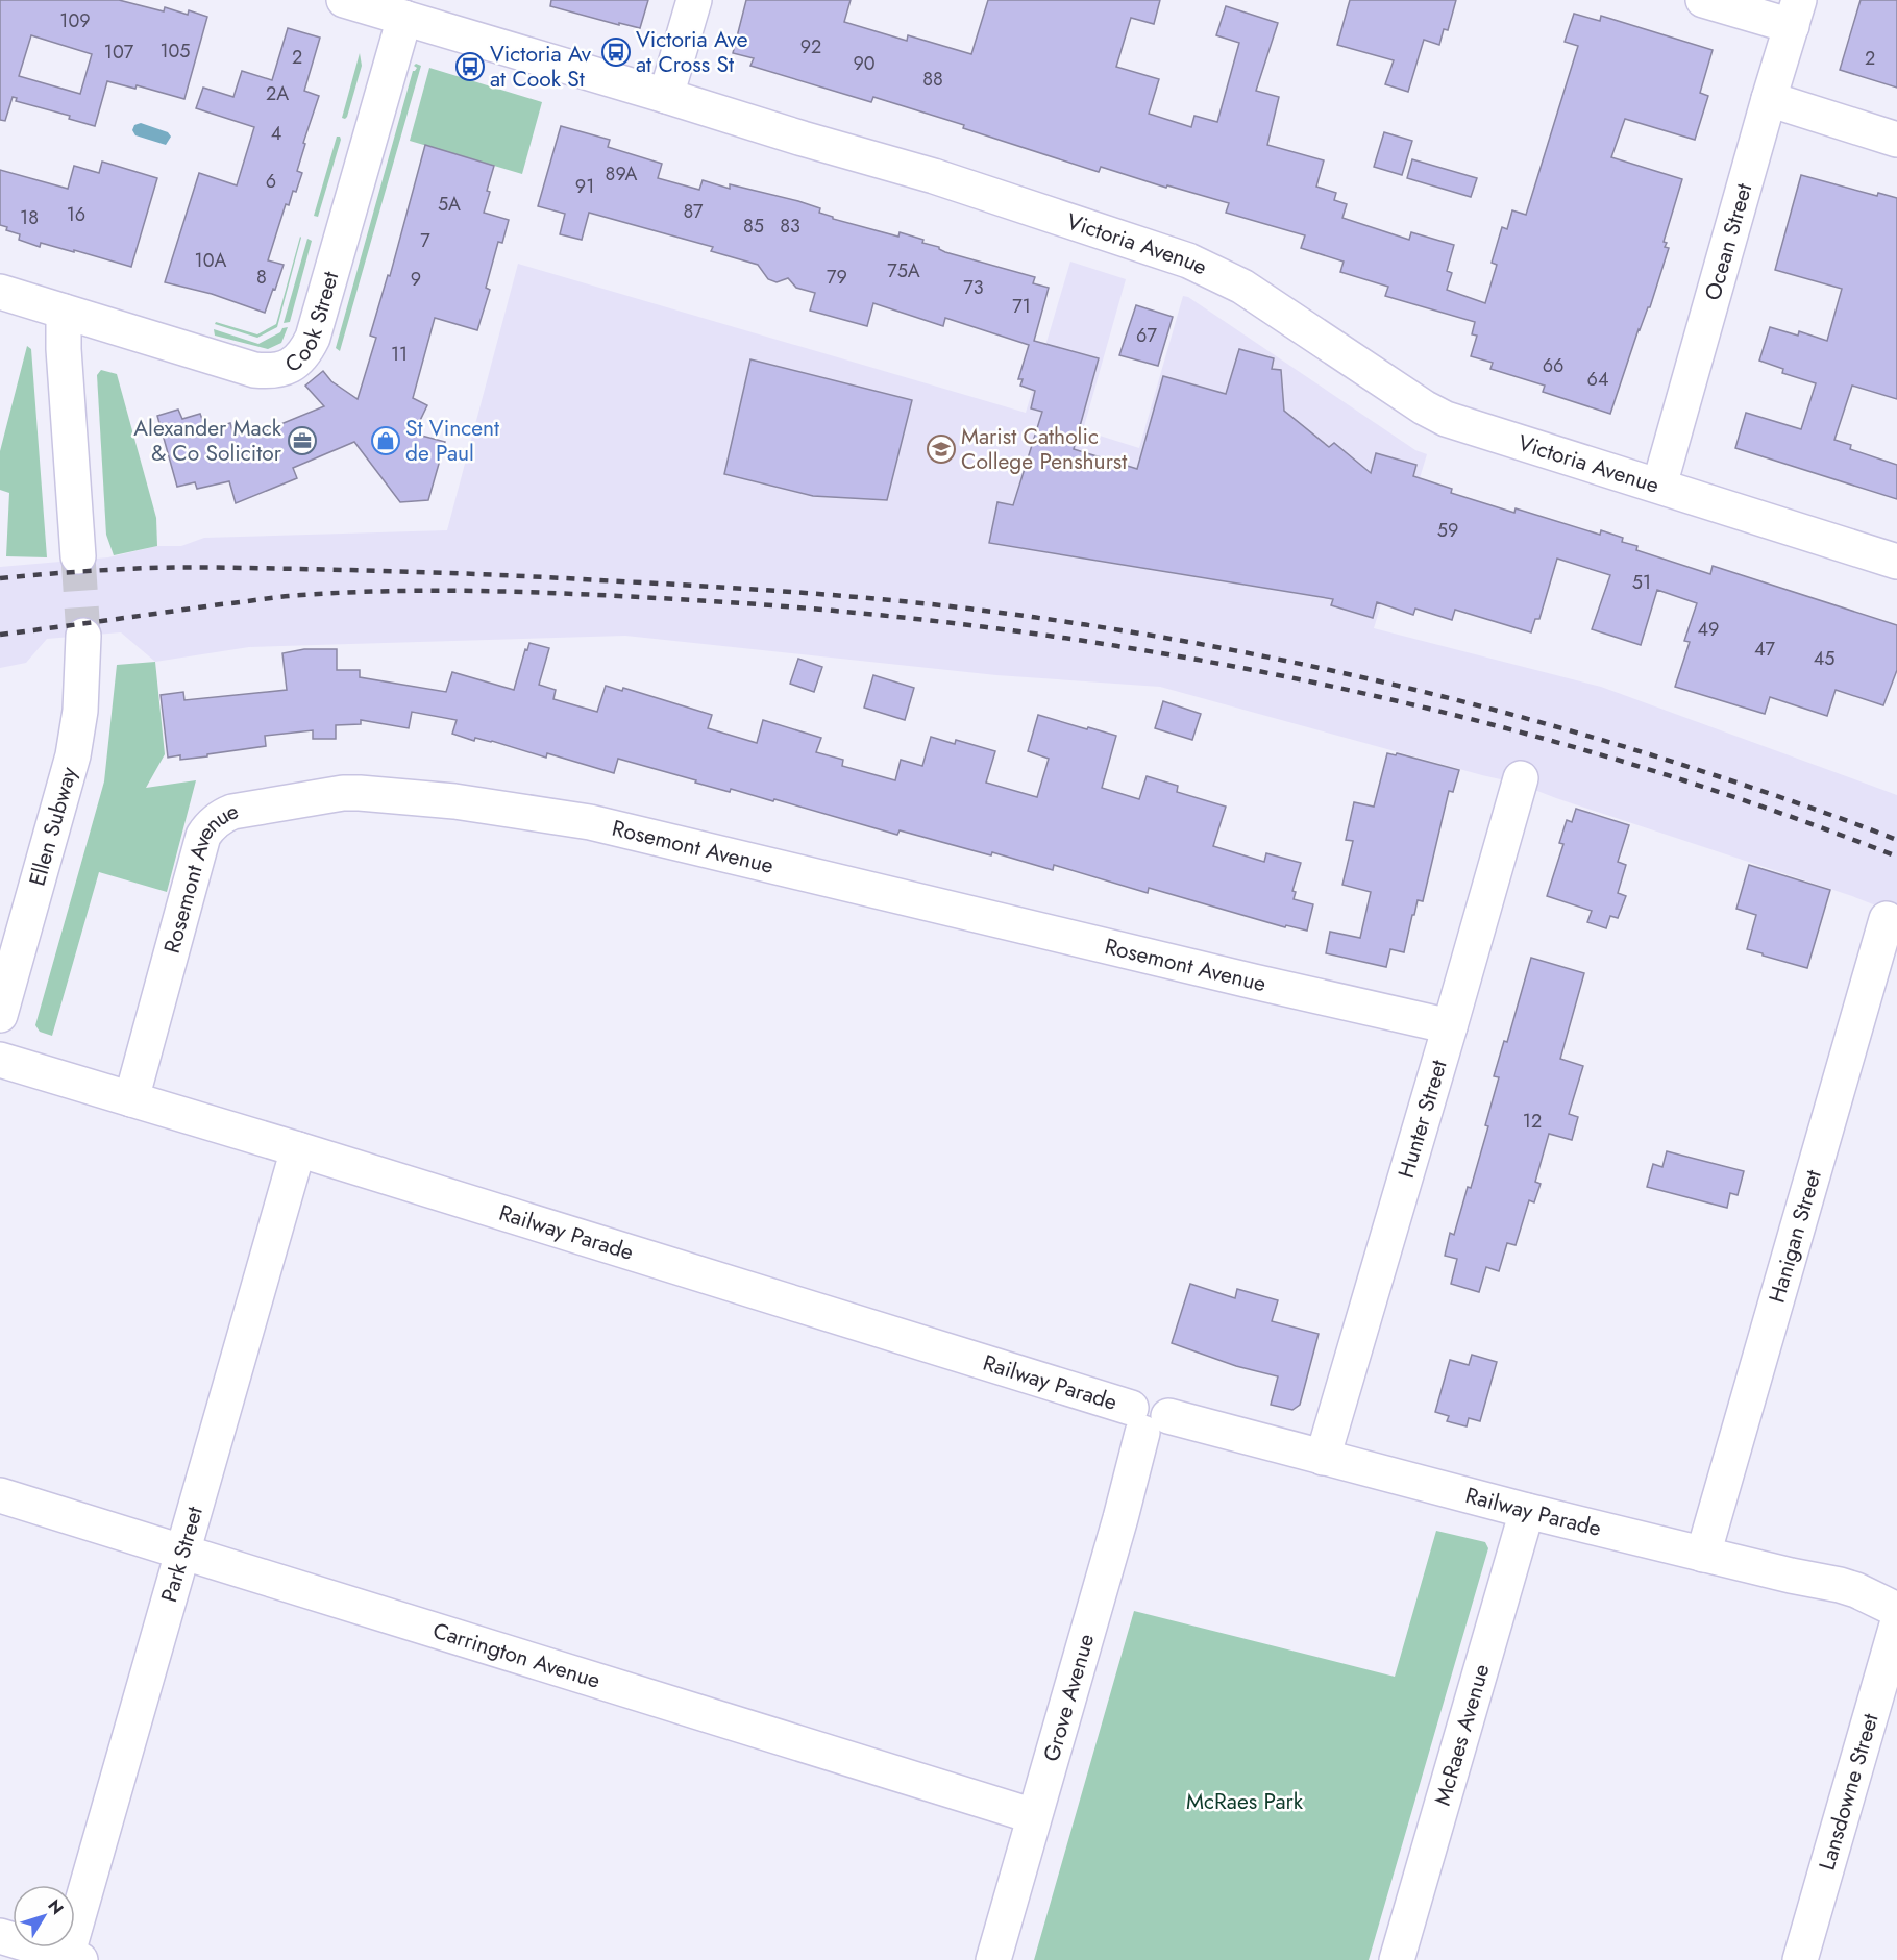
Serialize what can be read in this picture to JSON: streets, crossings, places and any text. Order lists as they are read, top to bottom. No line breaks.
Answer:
{"streets":{"street":["Ocean Street","Victoria Avenue","Cook Street","Ellen Subway","Rosemont Avenue","Hunter Street","Railway Parade","Hanigan Street","Park Street","Carrington Avenue","Grove Avenue","McRaes Avenue","Lansdowne Street"]},"crossings":[["Ocean Street","Victoria Avenue"],["Victoria Avenue","Cook Street"],["Rosemont Avenue","Hunter Street"],["Rosemont Avenue","Railway Parade"],["Hunter Street","Railway Parade"],["Railway Parade","Hanigan Street"],["Railway Parade","Park Street"],["Railway Parade","Grove Avenue"],["Railway Parade","McRaes Avenue"],["Park Street","Carrington Avenue"],["Carrington Avenue","Grove Avenue"]],"parks":["McRaes Park"],"places":{"bus stop":["Victoria Ave at Cross St","Victoria Av at Cook St"],"office":["Alexander Mack & Co Solicitor"],"shop":["St Vincent de Paul"],"school or university":["Marist Catholic College Penshurst"]},"house_numbers":["109","92","105","107","2","2","90","88","2A","4","89A","6","91","5A","87","16","18","85","83","7","10A","75A","8","79","9","73","71","67","11","66","64","59","51","49","47","45","12"],"north":"top right"}
